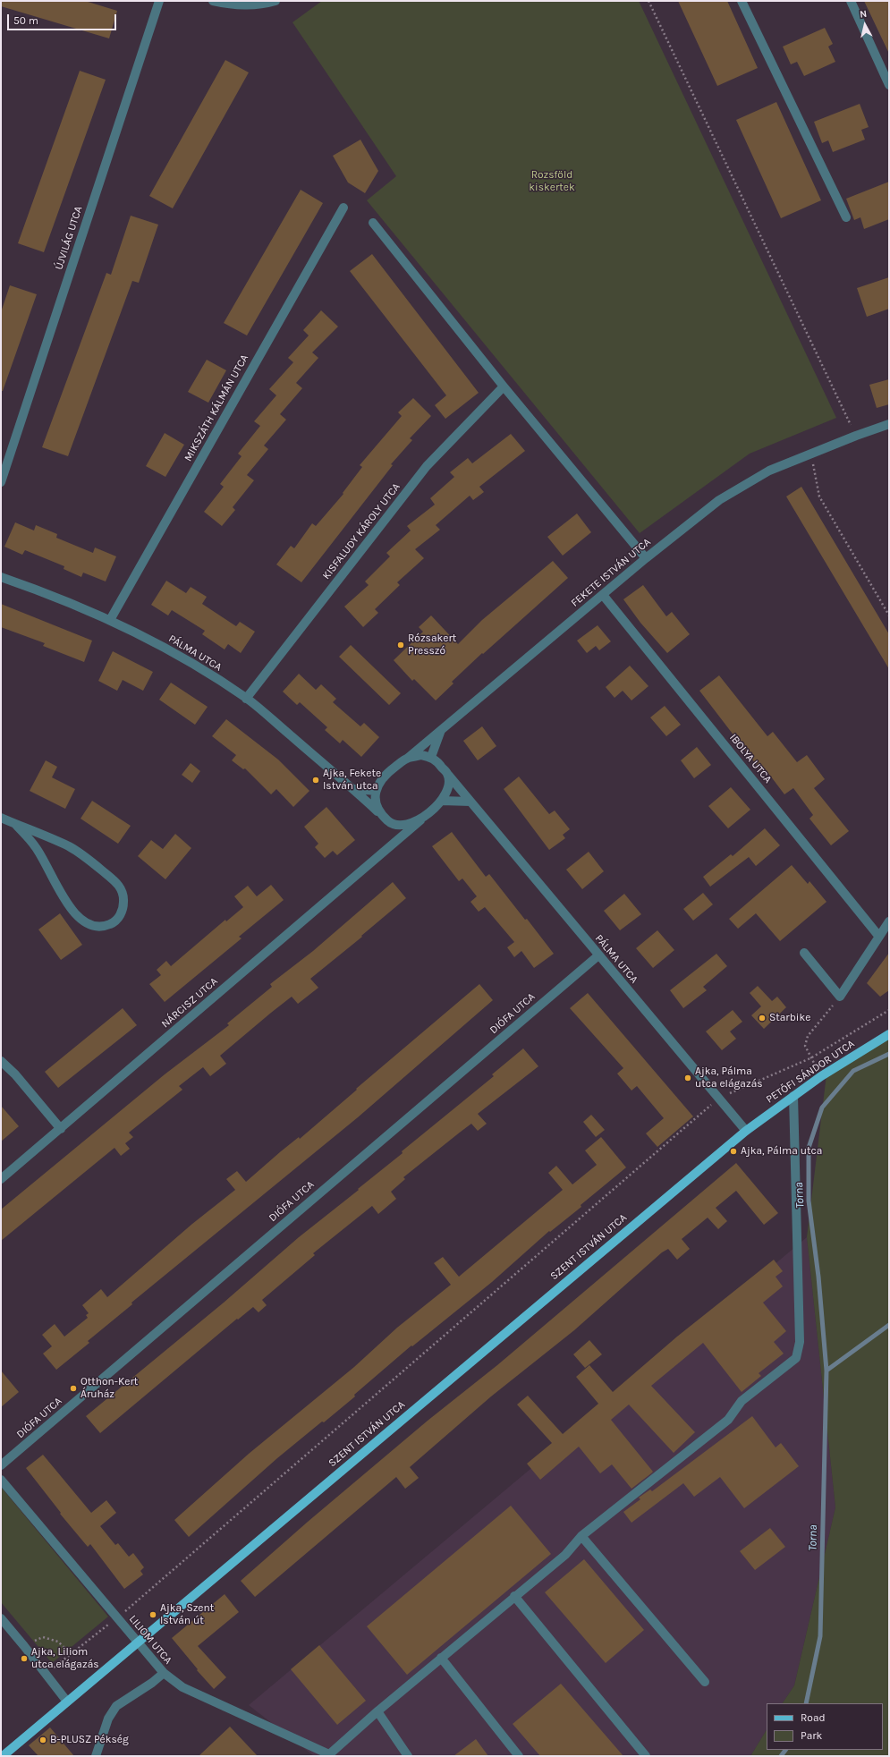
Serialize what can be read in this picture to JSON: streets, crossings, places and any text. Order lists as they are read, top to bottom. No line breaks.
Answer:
{"streets":{"main road":["PETŐFI SÁNDOR UTCA","SZENT ISTVÁN UTCA"],"street":["ÚJVILÁG UTCA","MIKSZÁTH KÁLMÁN UTCA","KISFALUDY KÁROLY UTCA","FEKETE ISTVÁN UTCA","PÁLMA UTCA","IBOLYA UTCA","NÁRCISZ UTCA","DIÓFA UTCA","LILIOM UTCA"]},"crossings":[["MIKSZÁTH KÁLMÁN UTCA","PÁLMA UTCA"],["KISFALUDY KÁROLY UTCA","PÁLMA UTCA"],["FEKETE ISTVÁN UTCA","PÁLMA UTCA"],["FEKETE ISTVÁN UTCA","IBOLYA UTCA"],["FEKETE ISTVÁN UTCA","NÁRCISZ UTCA"],["PÁLMA UTCA","NÁRCISZ UTCA"],["PÁLMA UTCA","DIÓFA UTCA"],["PÁLMA UTCA","PETŐFI SÁNDOR UTCA"],["PÁLMA UTCA","SZENT ISTVÁN UTCA"],["PETŐFI SÁNDOR UTCA","SZENT ISTVÁN UTCA"],["SZENT ISTVÁN UTCA","LILIOM UTCA"]],"water":["Torna"],"parks":["Rozsföld kiskertek"],"places":["Rózsakert Presszó","Ajka, Fekete István utca","Starbike","Ajka, Pálma utca elágazás","Ajka, Pálma utca","Otthon-Kert Áruház","Ajka, Szent István út","Ajka, Liliom utca elágazás","B-PLUSZ Pékség"],"legend":["Road","Park"],"scale_bar":"50 m","north":"top"}
